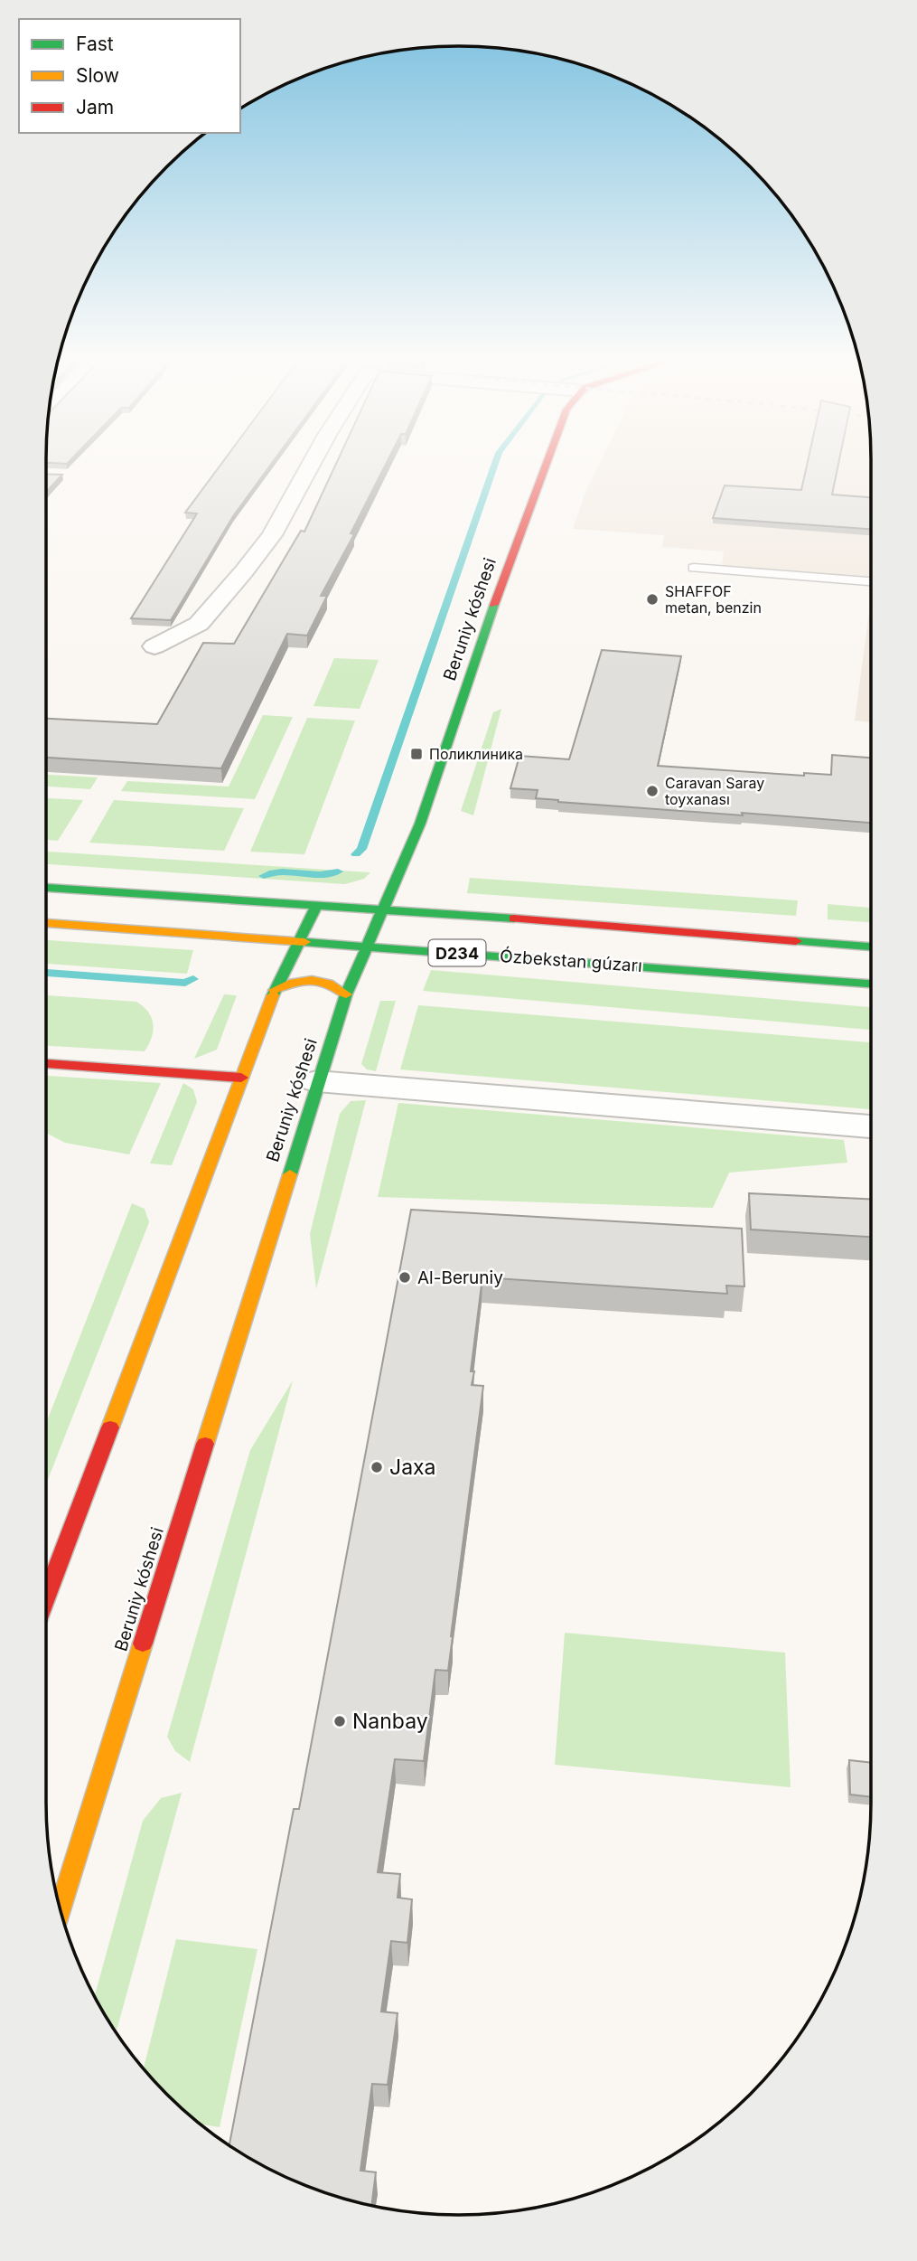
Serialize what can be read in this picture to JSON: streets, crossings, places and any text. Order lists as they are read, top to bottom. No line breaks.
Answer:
{"streets":{"main road":["Beruniy kóshesi","D234","Ózbekstan gúzarı"]},"crossings":[["Beruniy kóshesi","D234"],["Beruniy kóshesi","Ózbekstan gúzarı"]],"places":{"other":["SHAFFOF metan, benzin","Caravan Saray toyxanası","Al-Beruniy","Jaxa","Nanbay"],"transit":["Поликлиника"]},"legend":["Fast","Slow","Jam"]}
